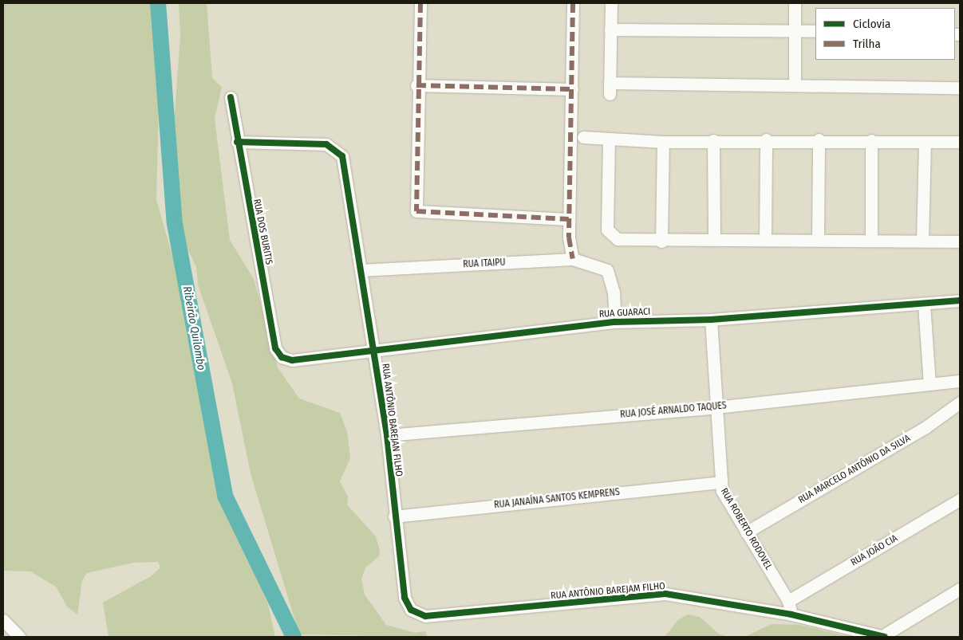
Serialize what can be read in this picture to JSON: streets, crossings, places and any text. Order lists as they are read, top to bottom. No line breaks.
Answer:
{"streets":{"street":["RUA DOS BURITIS","RUA ITAIPU","RUA GUARACI","RUA JOSÉ ARNALDO TAQUES","RUA ANTÔNIO BAREJAN FILHO","RUA MARCELO ANTÔNIO DA SILVA","RUA JANAÍNA SANTOS KEMPRENS","RUA ROBERTO RODOVEL","RUA JOÃO CIA","RUA ANTÔNIO BAREJAM FILHO"]},"crossings":[["RUA DOS BURITIS","RUA GUARACI"],["RUA DOS BURITIS","RUA ANTÔNIO BAREJAN FILHO"],["RUA ITAIPU","RUA GUARACI"],["RUA ITAIPU","RUA ANTÔNIO BAREJAN FILHO"],["RUA GUARACI","RUA ANTÔNIO BAREJAN FILHO"],["RUA GUARACI","RUA ROBERTO RODOVEL"],["RUA JOSÉ ARNALDO TAQUES","RUA ANTÔNIO BAREJAN FILHO"],["RUA JOSÉ ARNALDO TAQUES","RUA ROBERTO RODOVEL"],["RUA ANTÔNIO BAREJAN FILHO","RUA JANAÍNA SANTOS KEMPRENS"],["RUA ANTÔNIO BAREJAN FILHO","RUA ANTÔNIO BAREJAM FILHO"],["RUA MARCELO ANTÔNIO DA SILVA","RUA ROBERTO RODOVEL"],["RUA JANAÍNA SANTOS KEMPRENS","RUA ROBERTO RODOVEL"],["RUA ROBERTO RODOVEL","RUA JOÃO CIA"],["RUA ROBERTO RODOVEL","RUA ANTÔNIO BAREJAM FILHO"]],"water":["Ribeirão Quilombo"],"legend":["Ciclovia","Trilha"]}
